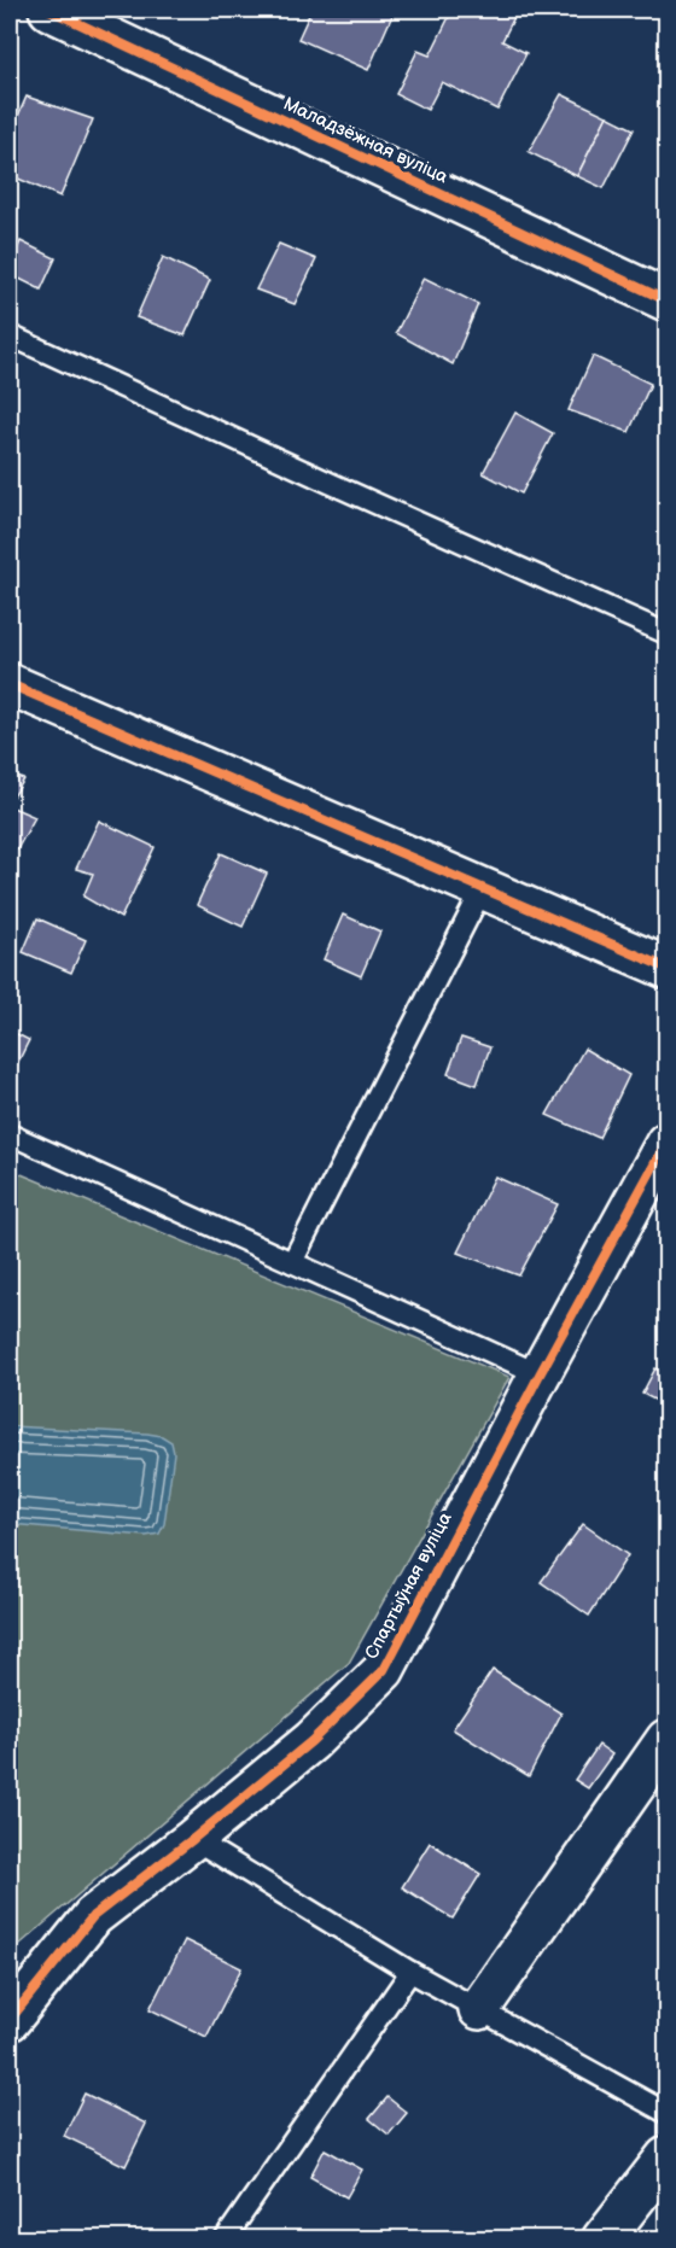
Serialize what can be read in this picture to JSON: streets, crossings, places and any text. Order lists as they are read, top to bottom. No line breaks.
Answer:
{"streets":{"street":["Маладзёжная вуліца","Спартыўная вуліца"]}}
